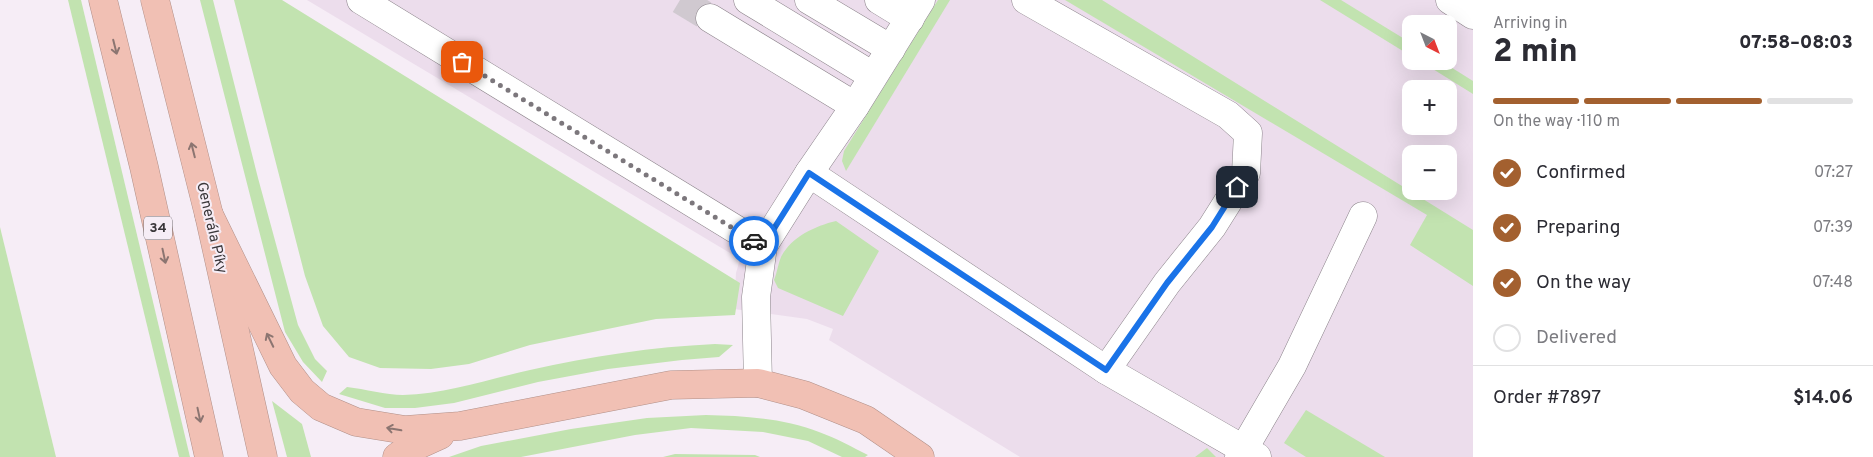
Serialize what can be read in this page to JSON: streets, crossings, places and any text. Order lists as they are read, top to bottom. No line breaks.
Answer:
{"streets":{"highway":["34","Generála Píky"]},"north":"bottom right","page":{"heading":["2 min","Arriving in","07:58–08:03"],"panel":["Order #7897","$14.06"],"map_buttons":["+","−"],"bar":"On the way · 110 m","list":[["Confirmed","07:27"],["Preparing","07:39"],["On the way","07:48"],"Delivered"]}}
